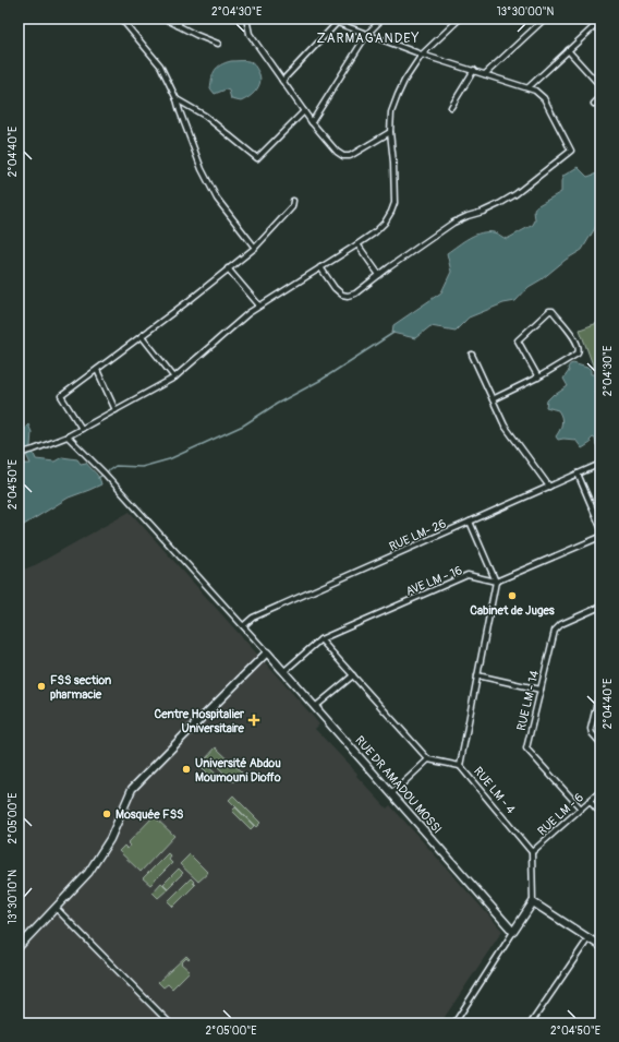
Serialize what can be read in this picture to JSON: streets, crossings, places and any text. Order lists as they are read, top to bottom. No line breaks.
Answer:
{"streets":{"street":["RUE LM- 26","AVE LM - 16","RUE LM - 14","RUE DR AMADOU MOSSI","RUE LM - 4","RUE LM - 6"]},"crossings":[["AVE LM - 16","RUE DR AMADOU MOSSI"],["AVE LM - 16","RUE LM - 4"],["RUE LM - 14","RUE LM - 6"],["RUE LM - 4","RUE LM - 6"]],"districts":["ZARMAGANDEY"],"places":{"other":["Cabinet de Juges","FSS section pharmacie","Université Abdou Moumouni Dioffo","Mosquée FSS"],"health":["Centre Hospitalier Universitaire"]},"coordinates":["2°04'30\"E","13°30'00\"N","2°04'40\"E","2°04'50\"E","2°05'00\"E","13°30'10\"N"]}
